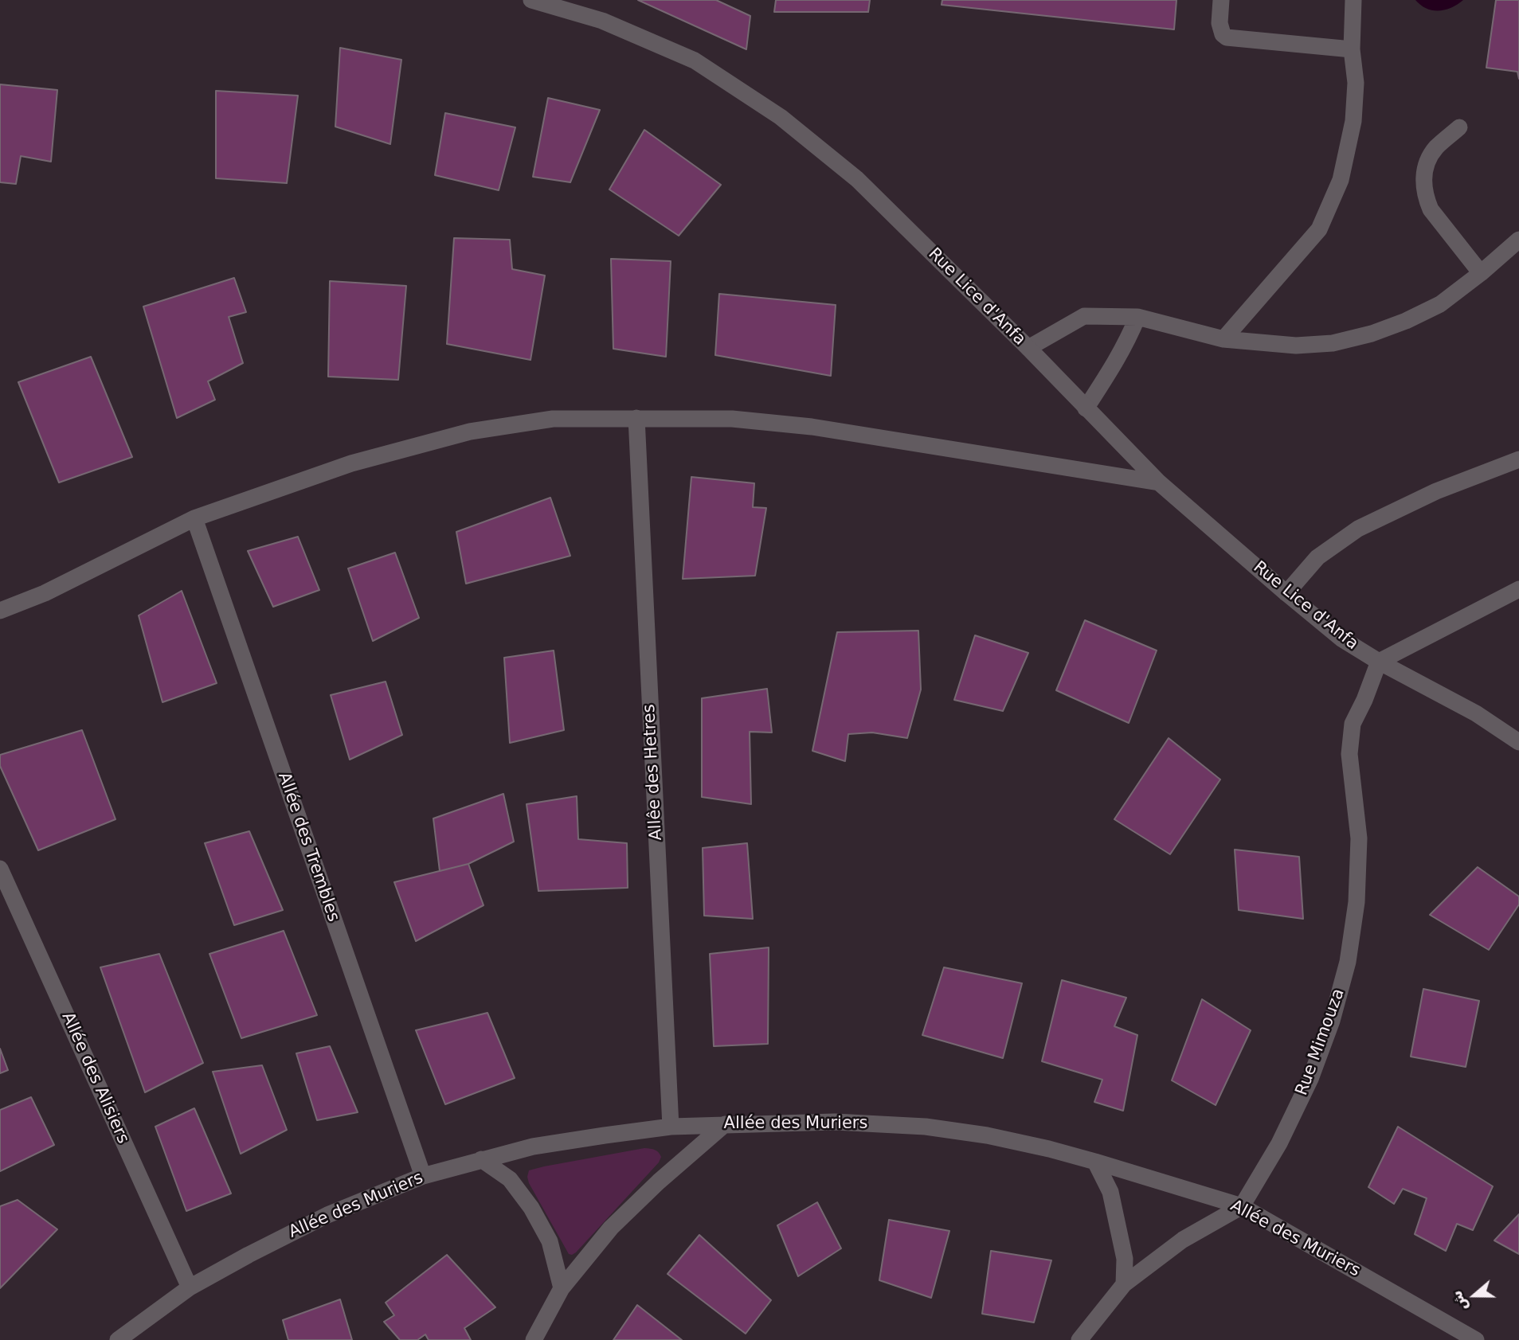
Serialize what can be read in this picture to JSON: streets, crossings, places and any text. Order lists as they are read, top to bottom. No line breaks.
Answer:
{"streets":{"street":["Rue Lice d'Anfa","Allêe des Hetres","Allée des Trembles","Rue Mimouza","Allée des Alisiers","Allée des Muriers"]},"crossings":[["Rue Lice d'Anfa","Rue Mimouza"],["Allêe des Hetres","Allée des Muriers"],["Allée des Trembles","Allée des Muriers"],["Rue Mimouza","Allée des Muriers"],["Allée des Alisiers","Allée des Muriers"]],"north":"left"}
